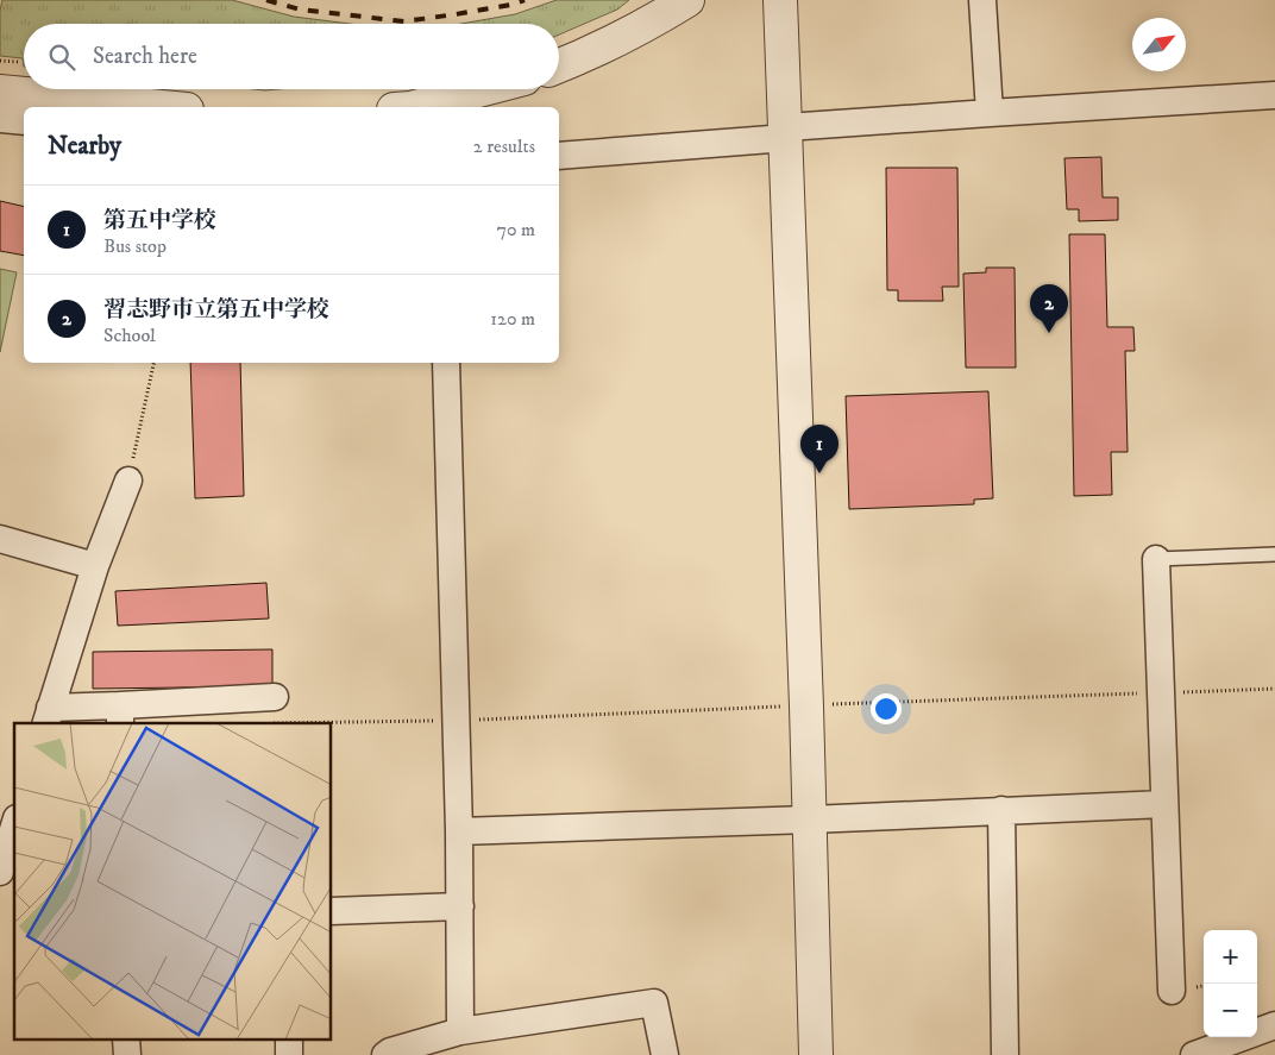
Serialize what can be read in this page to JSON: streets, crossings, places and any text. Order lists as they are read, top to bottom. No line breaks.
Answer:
{"north":"top right","page":{"search":"Search here","heading":["Nearby","2 results"],"list":[{"mark":"1","name":"第五中学校","note":"Bus stop","value":"70 m"},{"mark":"2","name":"習志野市立第五中学校","note":"School","value":"120 m"}],"pins":["2","1"],"map_buttons":["+","−"]}}
